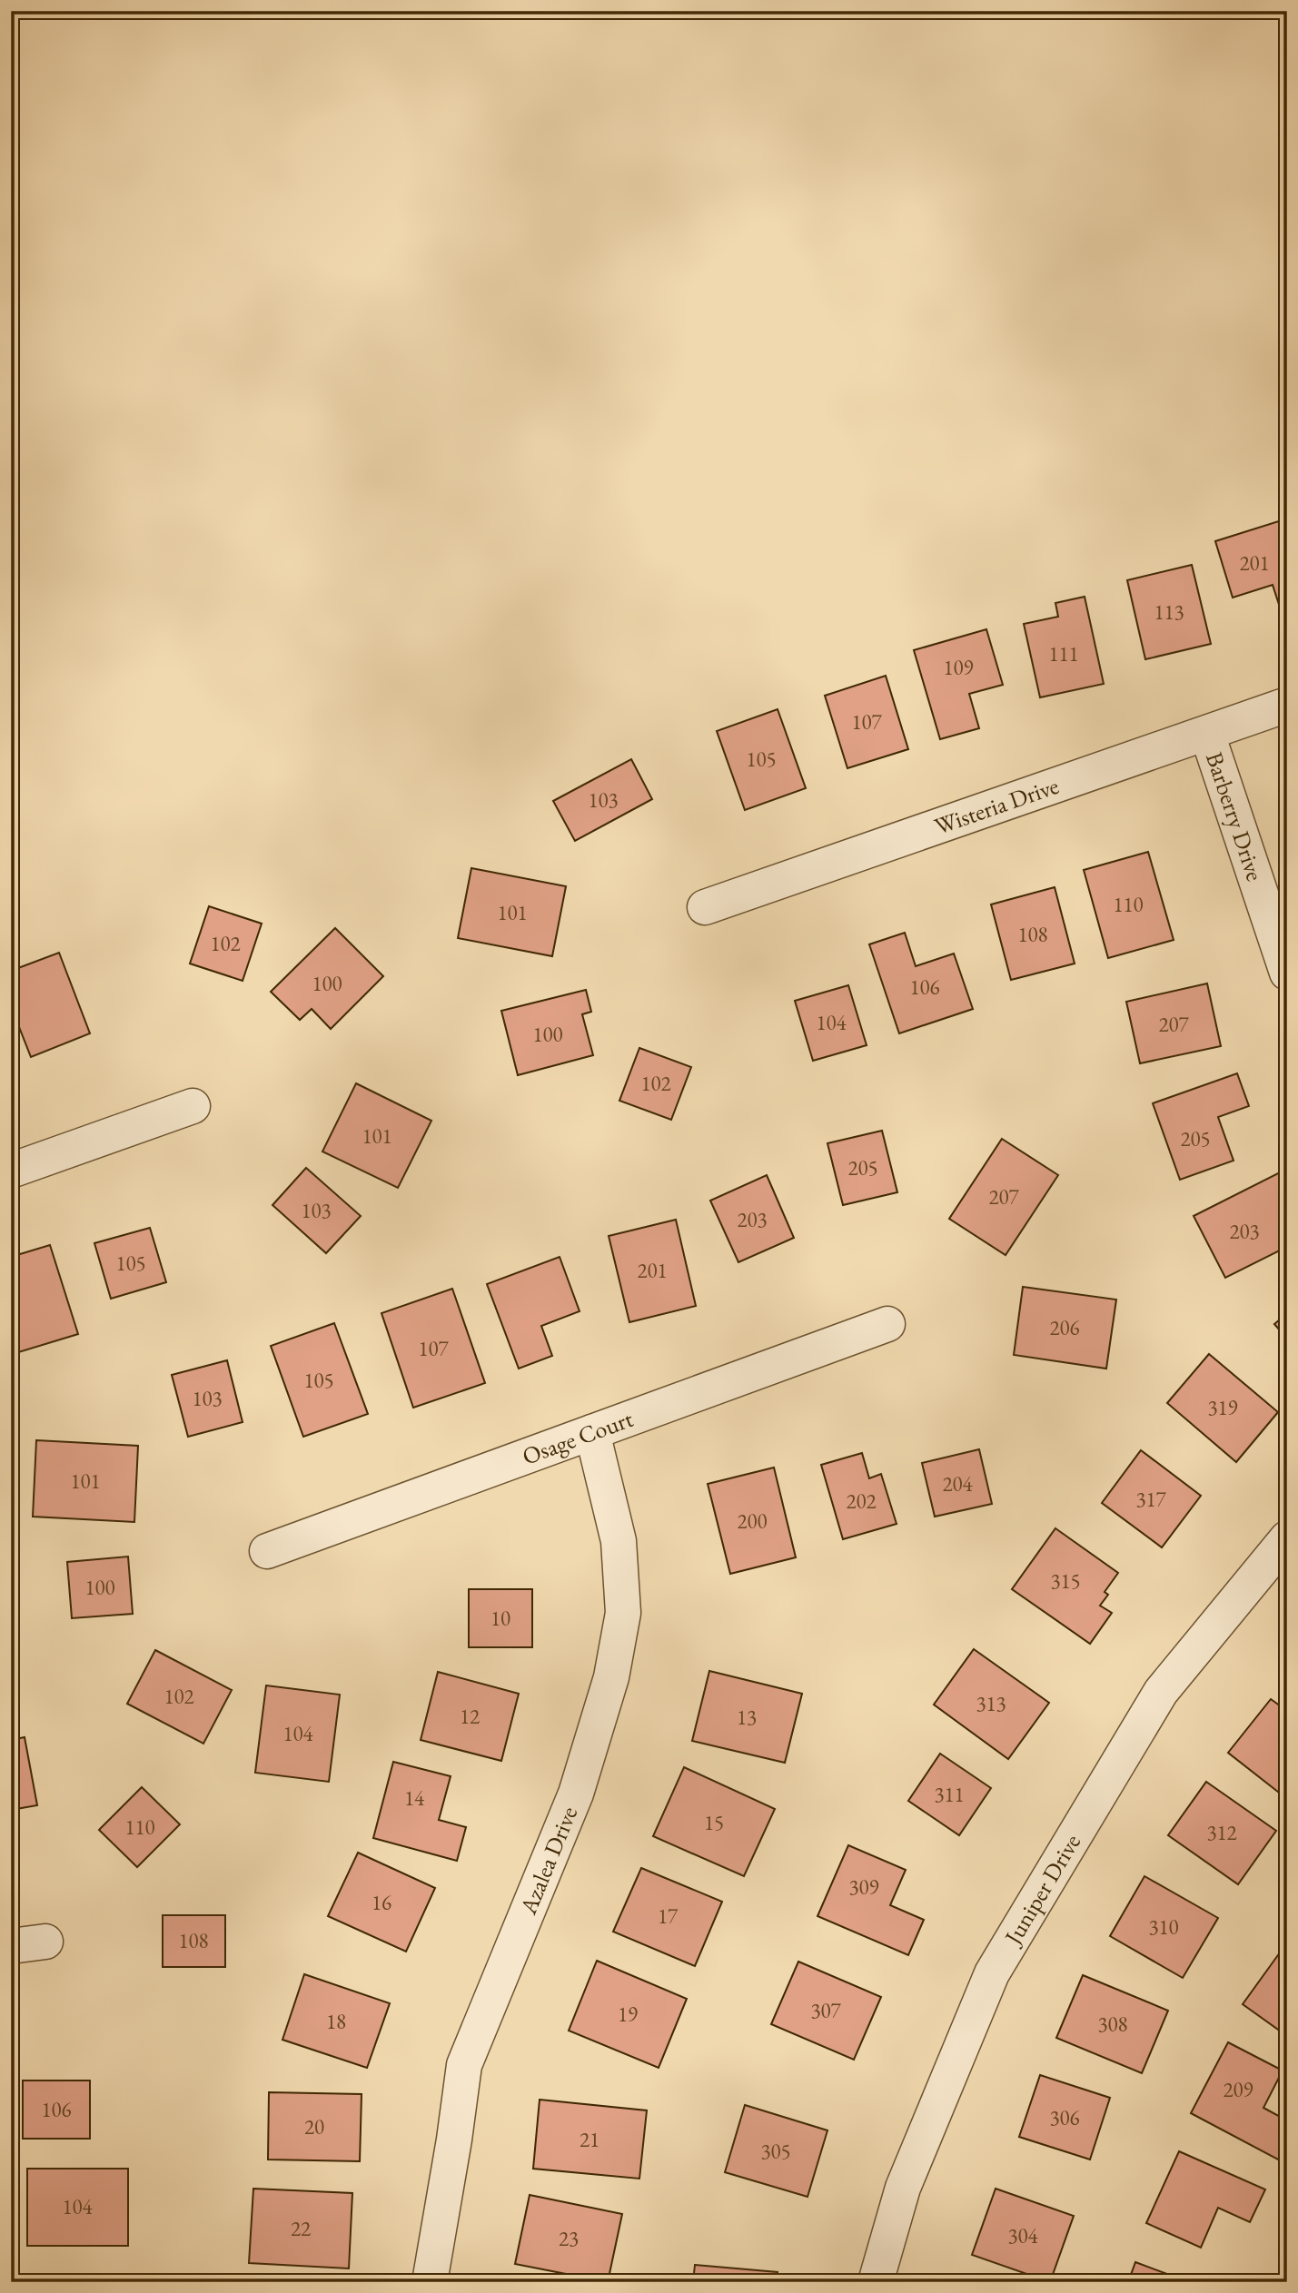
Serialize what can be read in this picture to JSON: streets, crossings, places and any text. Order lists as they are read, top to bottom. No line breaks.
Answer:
{"streets":{"street":["Wisteria Drive","Barberry Drive","Osage Court","Azalea Drive","Juniper Drive"]},"crossings":[["Wisteria Drive","Barberry Drive"],["Osage Court","Azalea Drive"]],"house_numbers":["201","113","111","109","107","105","103","110","101","108","102","100","106","104","207","100","102","101","205","205","207","103","203","203","105","201","206","107","105","103","319","101","204","317","202","200","315","100","10","102","313","12","13","104","311","14","15","110","312","309","16","17","310","108","307","19","18","308","209","106","306","20","21","305","104","22","304","23"]}
